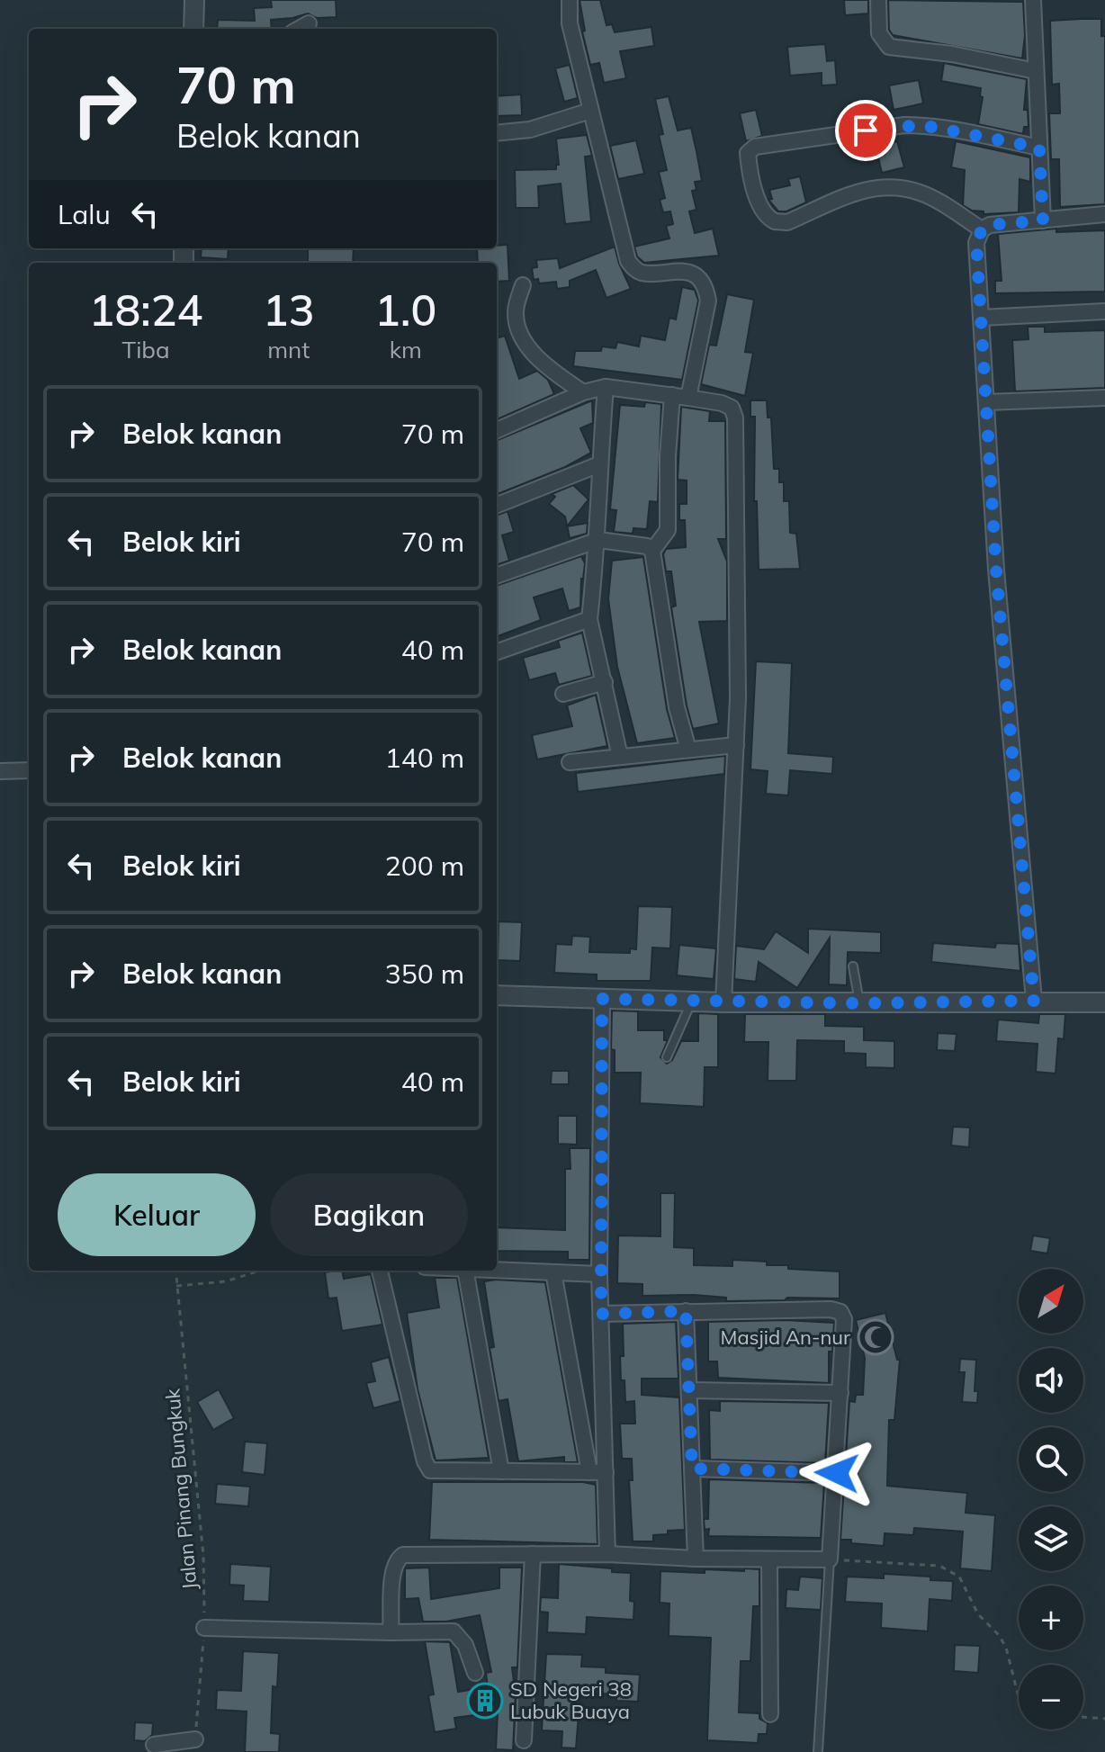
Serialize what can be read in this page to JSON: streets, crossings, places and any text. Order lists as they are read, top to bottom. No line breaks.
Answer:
{"streets":{"path":["Jalan Pinang Bungkuk"]},"places":{"mosque":["Masjid An-nur"],"building":["SD Negeri 38 Lubuk Buaya"]},"north":"top right","page":{"turn":["70 m","Belok kanan"],"then":"Lalu","eta":["18:24","Tiba","13","mnt","1.0","km"],"list":[{"name":"Belok kanan","value":"70 m"},{"name":"Belok kiri","value":"70 m"},{"name":"Belok kanan","value":"40 m"},{"name":"Belok kanan","value":"140 m"},{"name":"Belok kiri","value":"200 m"},{"name":"Belok kanan","value":"350 m"},{"name":"Belok kiri","value":"40 m"}],"buttons":["Keluar","Bagikan"],"map_buttons":["+","−"]}}
